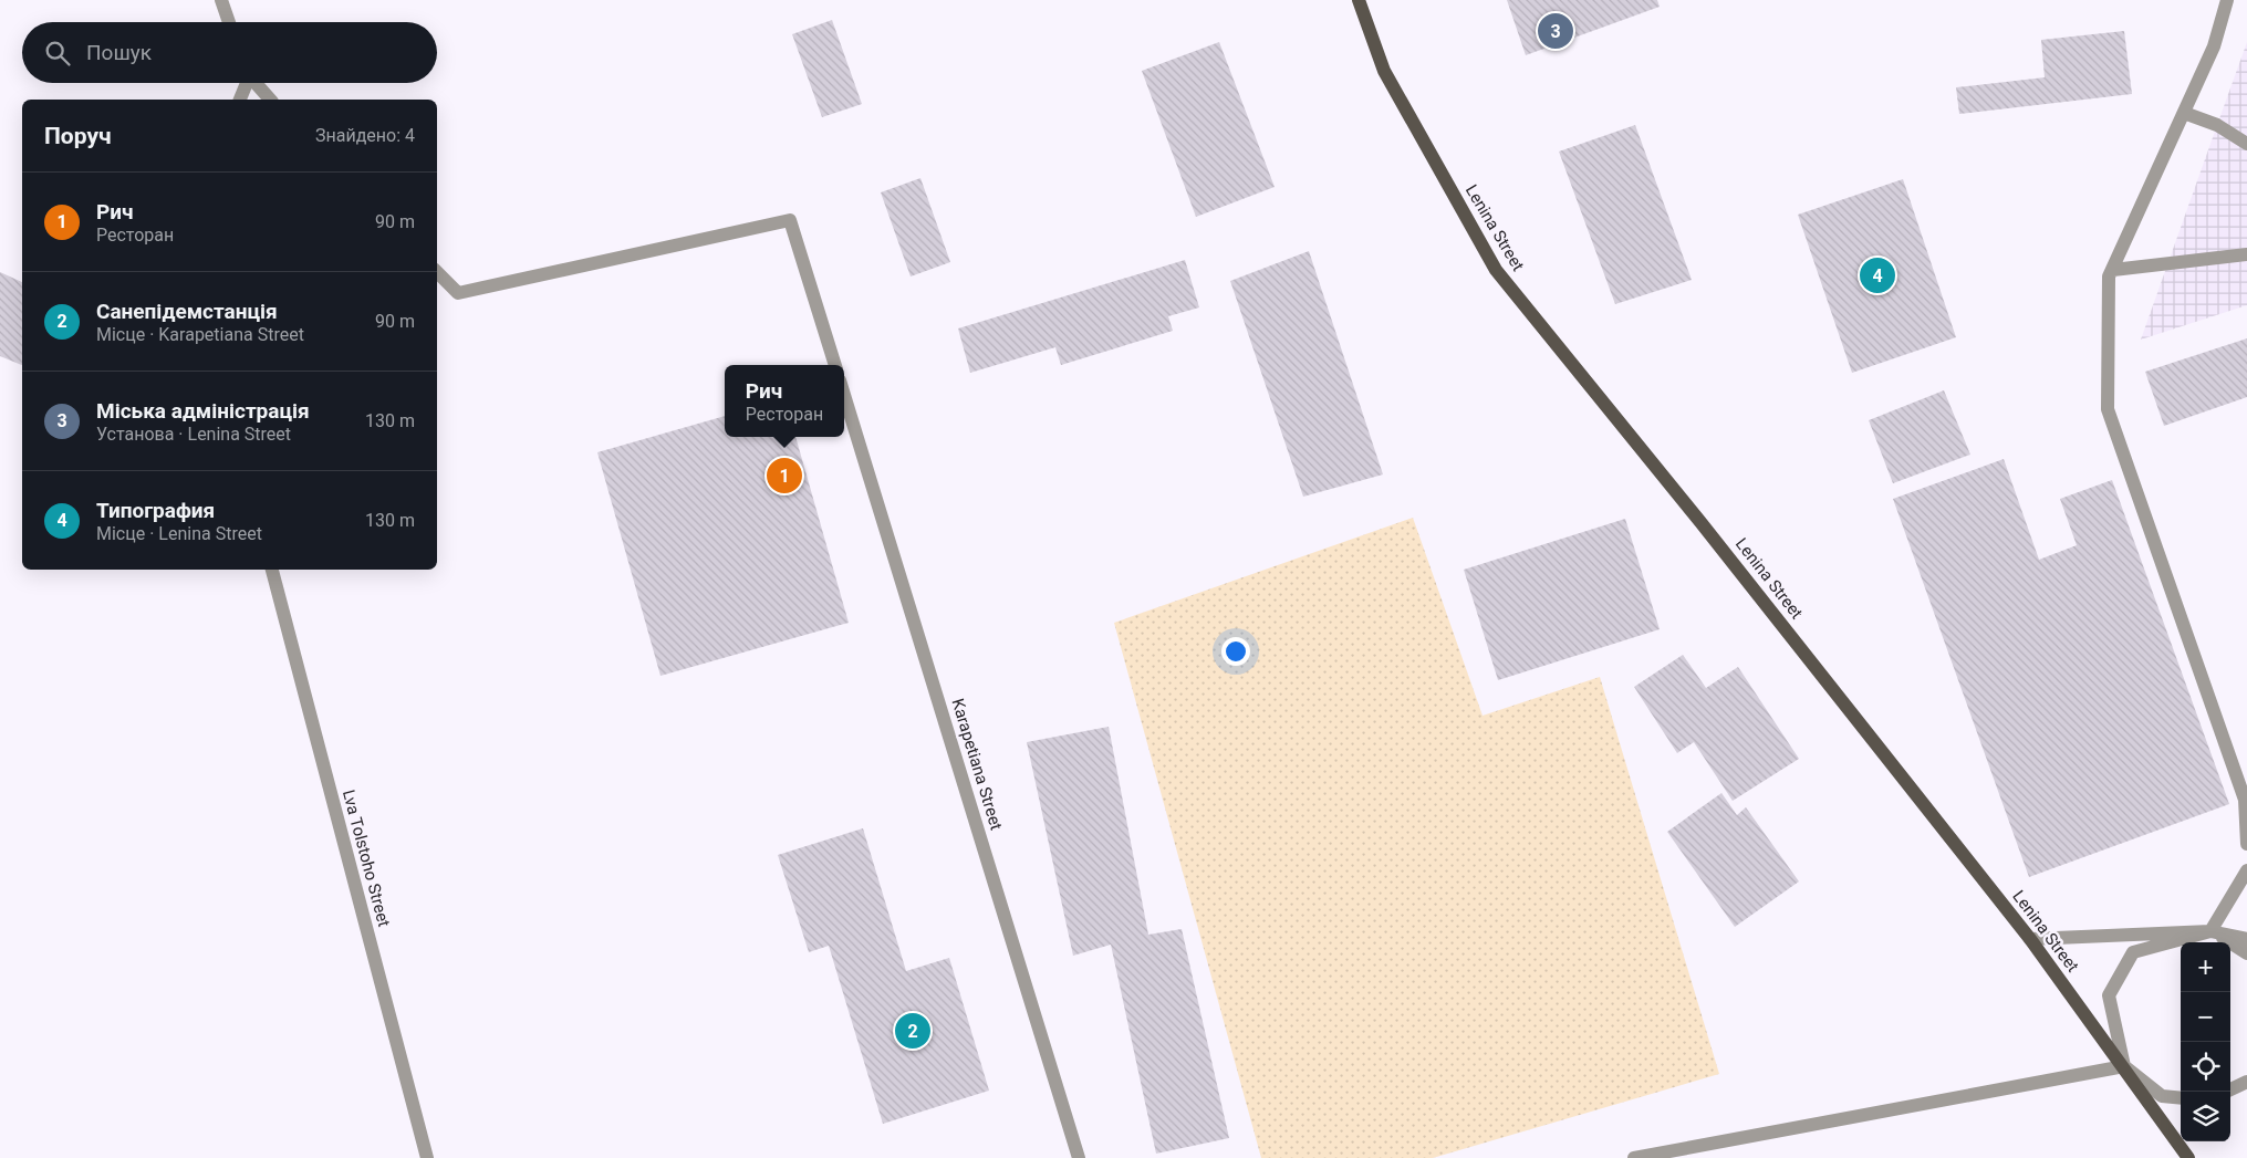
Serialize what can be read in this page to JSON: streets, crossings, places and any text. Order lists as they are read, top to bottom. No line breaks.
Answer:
{"streets":{"main road":["Lenina Street"],"street":["Karapetiana Street","Lva Tolstoho Street"]},"page":{"pins":["3","4","1","2"],"search":"Пошук","heading":["Поруч","Знайдено: 4"],"list":[{"mark":"1","name":"Рич","note":"Ресторан","value":"90 m"},{"mark":"2","name":"Санепідемстанція","note":"Місце · Karapetiana Street","value":"90 m"},{"mark":"3","name":"Міська адміністрація","note":"Установа · Lenina Street","value":"130 m"},{"mark":"4","name":"Типография","note":"Місце · Lenina Street","value":"130 m"}],"popup":["Рич","Ресторан"],"map_buttons":["+","−"]}}
